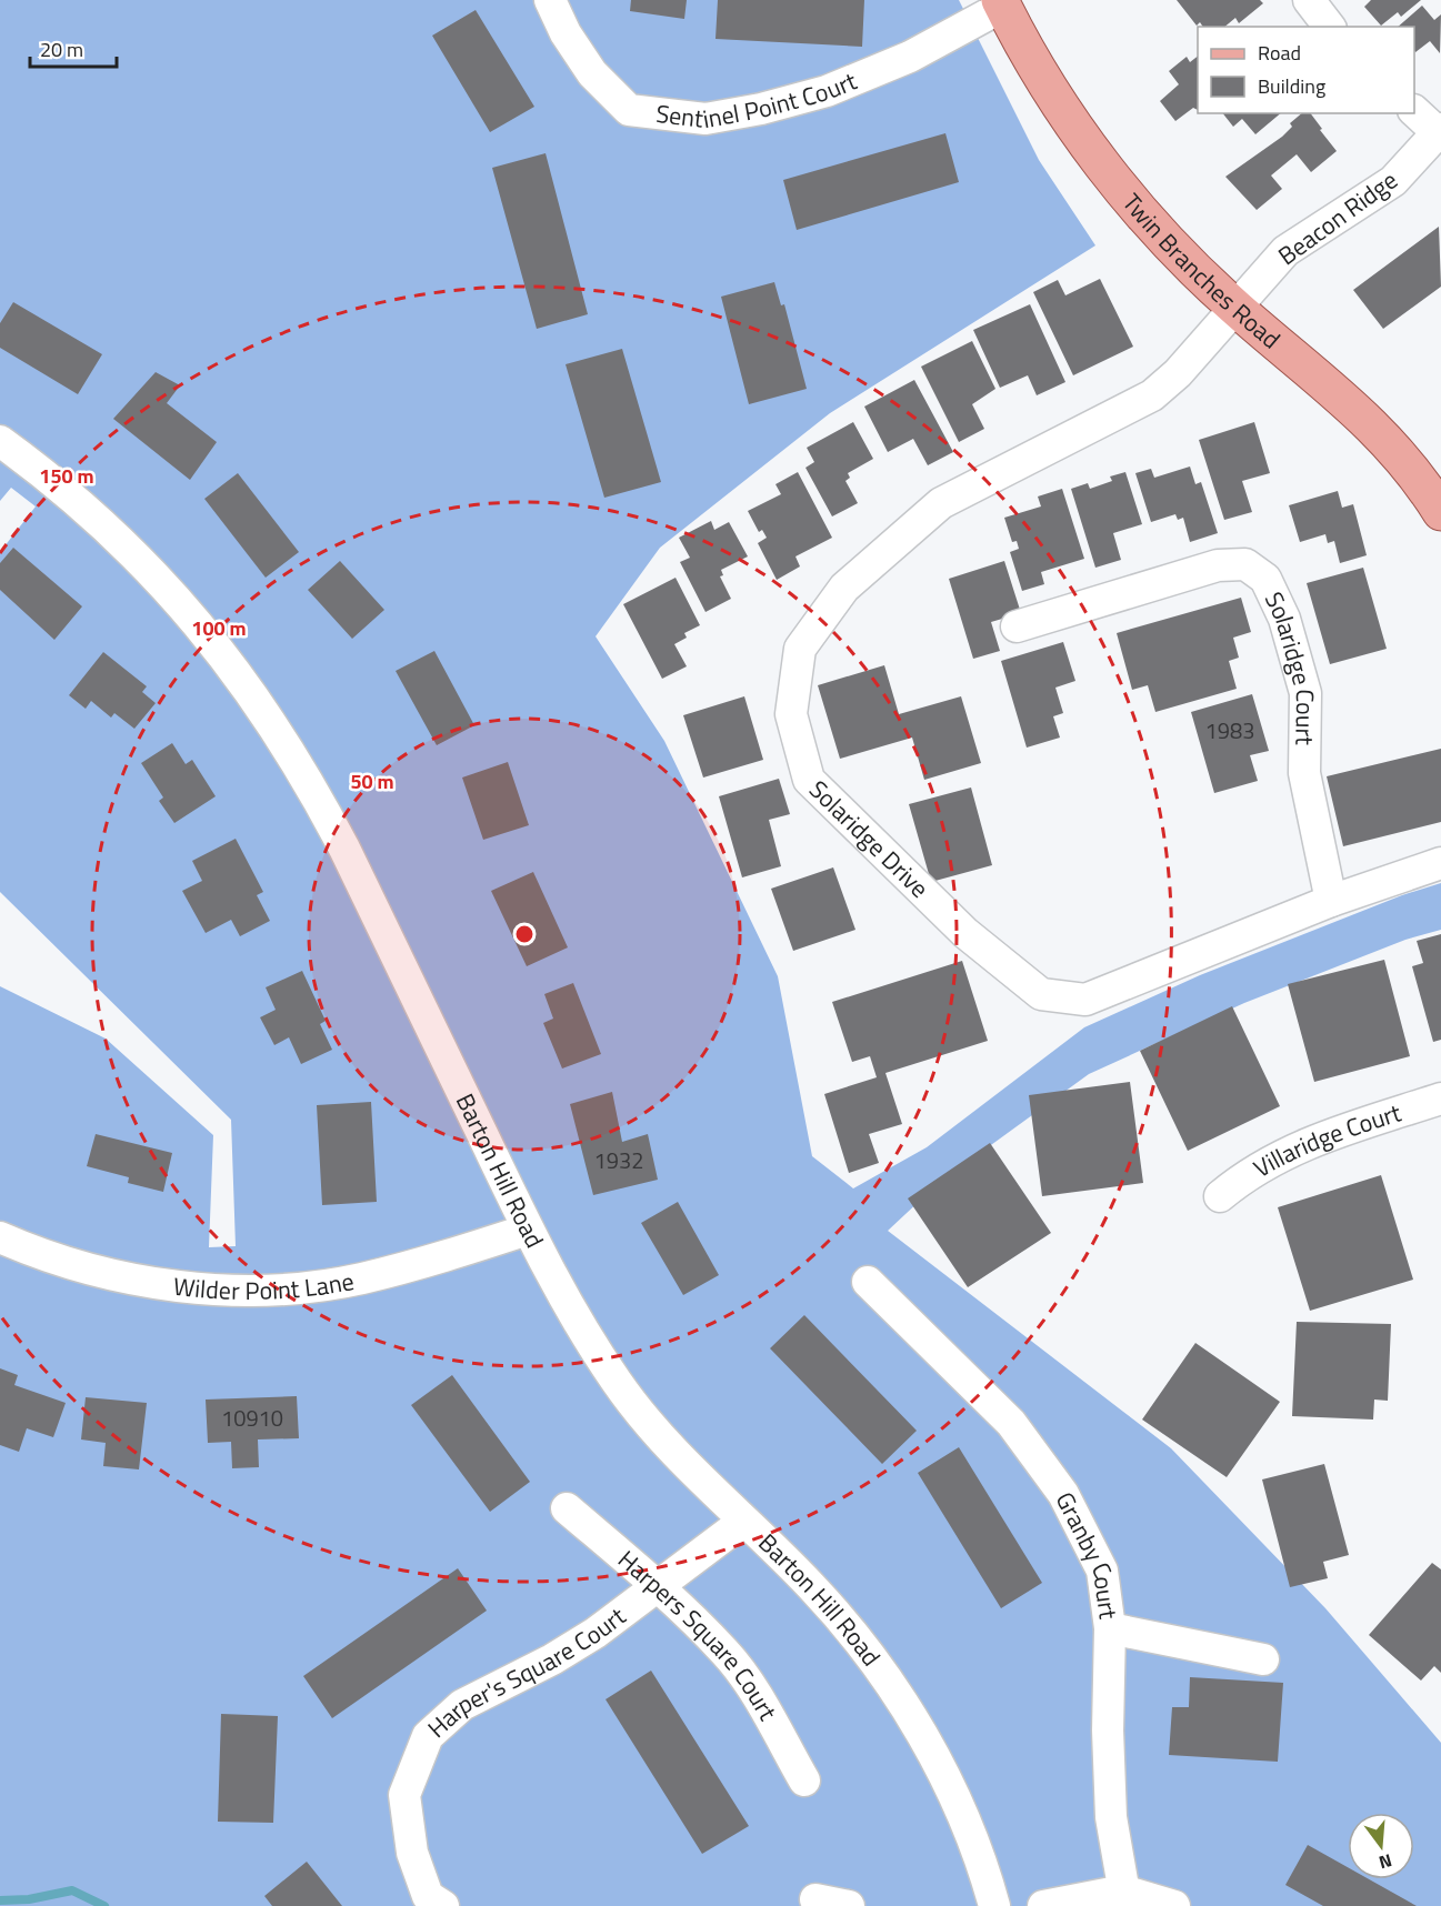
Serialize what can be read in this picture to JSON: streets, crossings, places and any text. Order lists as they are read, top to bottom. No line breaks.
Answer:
{"streets":{"main road":["Twin Branches Road"],"street":["Sentinel Point Court","Beacon Ridge","Solaridge Court","Solaridge Drive","Villaridge Court","Barton Hill Road","Wilder Point Lane","Granby Court","Harpers Square Court","Harper's Square Court"]},"crossings":[["Sentinel Point Court","Twin Branches Road"],["Beacon Ridge","Twin Branches Road"],["Beacon Ridge","Solaridge Drive"],["Twin Branches Road","Solaridge Drive"],["Solaridge Court","Solaridge Drive"],["Barton Hill Road","Wilder Point Lane"],["Barton Hill Road","Harper's Square Court"],["Harpers Square Court","Harper's Square Court"]],"house_numbers":["1983","1932","10910"],"legend":["Road","Building"],"scale_bar":"20 m","north":"bottom","rings":["150 m","100 m","50 m"]}
